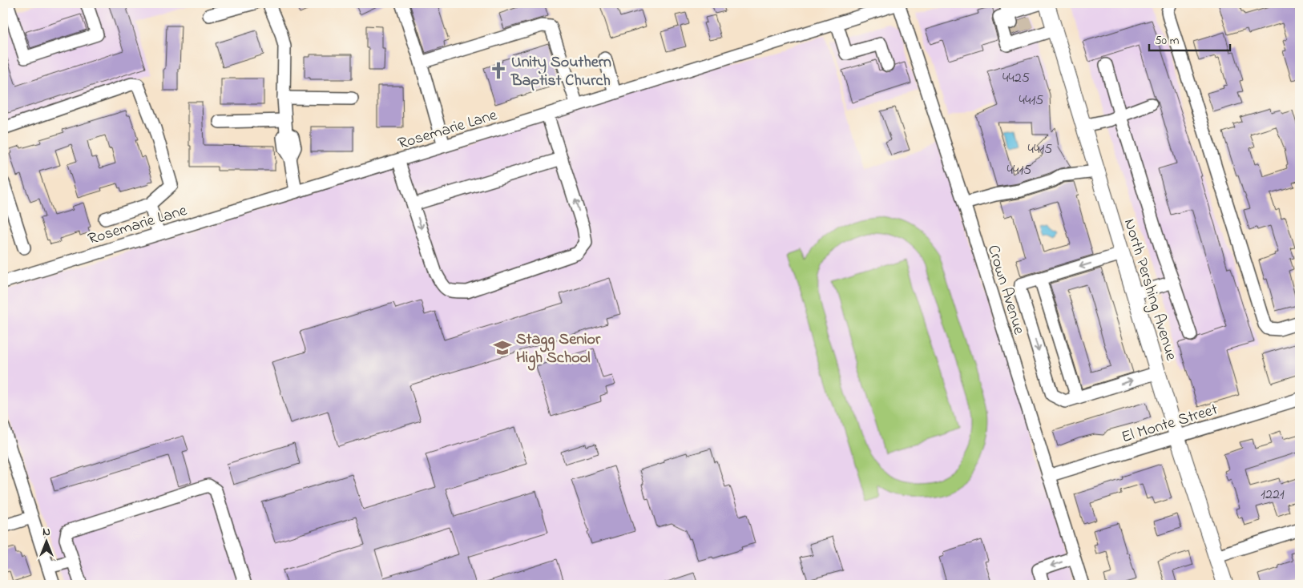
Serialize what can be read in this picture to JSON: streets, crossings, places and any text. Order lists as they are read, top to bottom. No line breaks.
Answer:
{"streets":{"main road":["North Pershing Avenue"],"street":["Rosemarie Lane","Crown Avenue","El Monte Street"]},"crossings":[["Rosemarie Lane","Crown Avenue"],["Crown Avenue","El Monte Street"],["North Pershing Avenue","El Monte Street"]],"places":{"church":["Unity Southern Baptist Church"],"school or university":["Stagg Senior High School"]},"house_numbers":["4425","4415","4415","4415","1221"],"scale_bar":"50 m","north":"top"}
